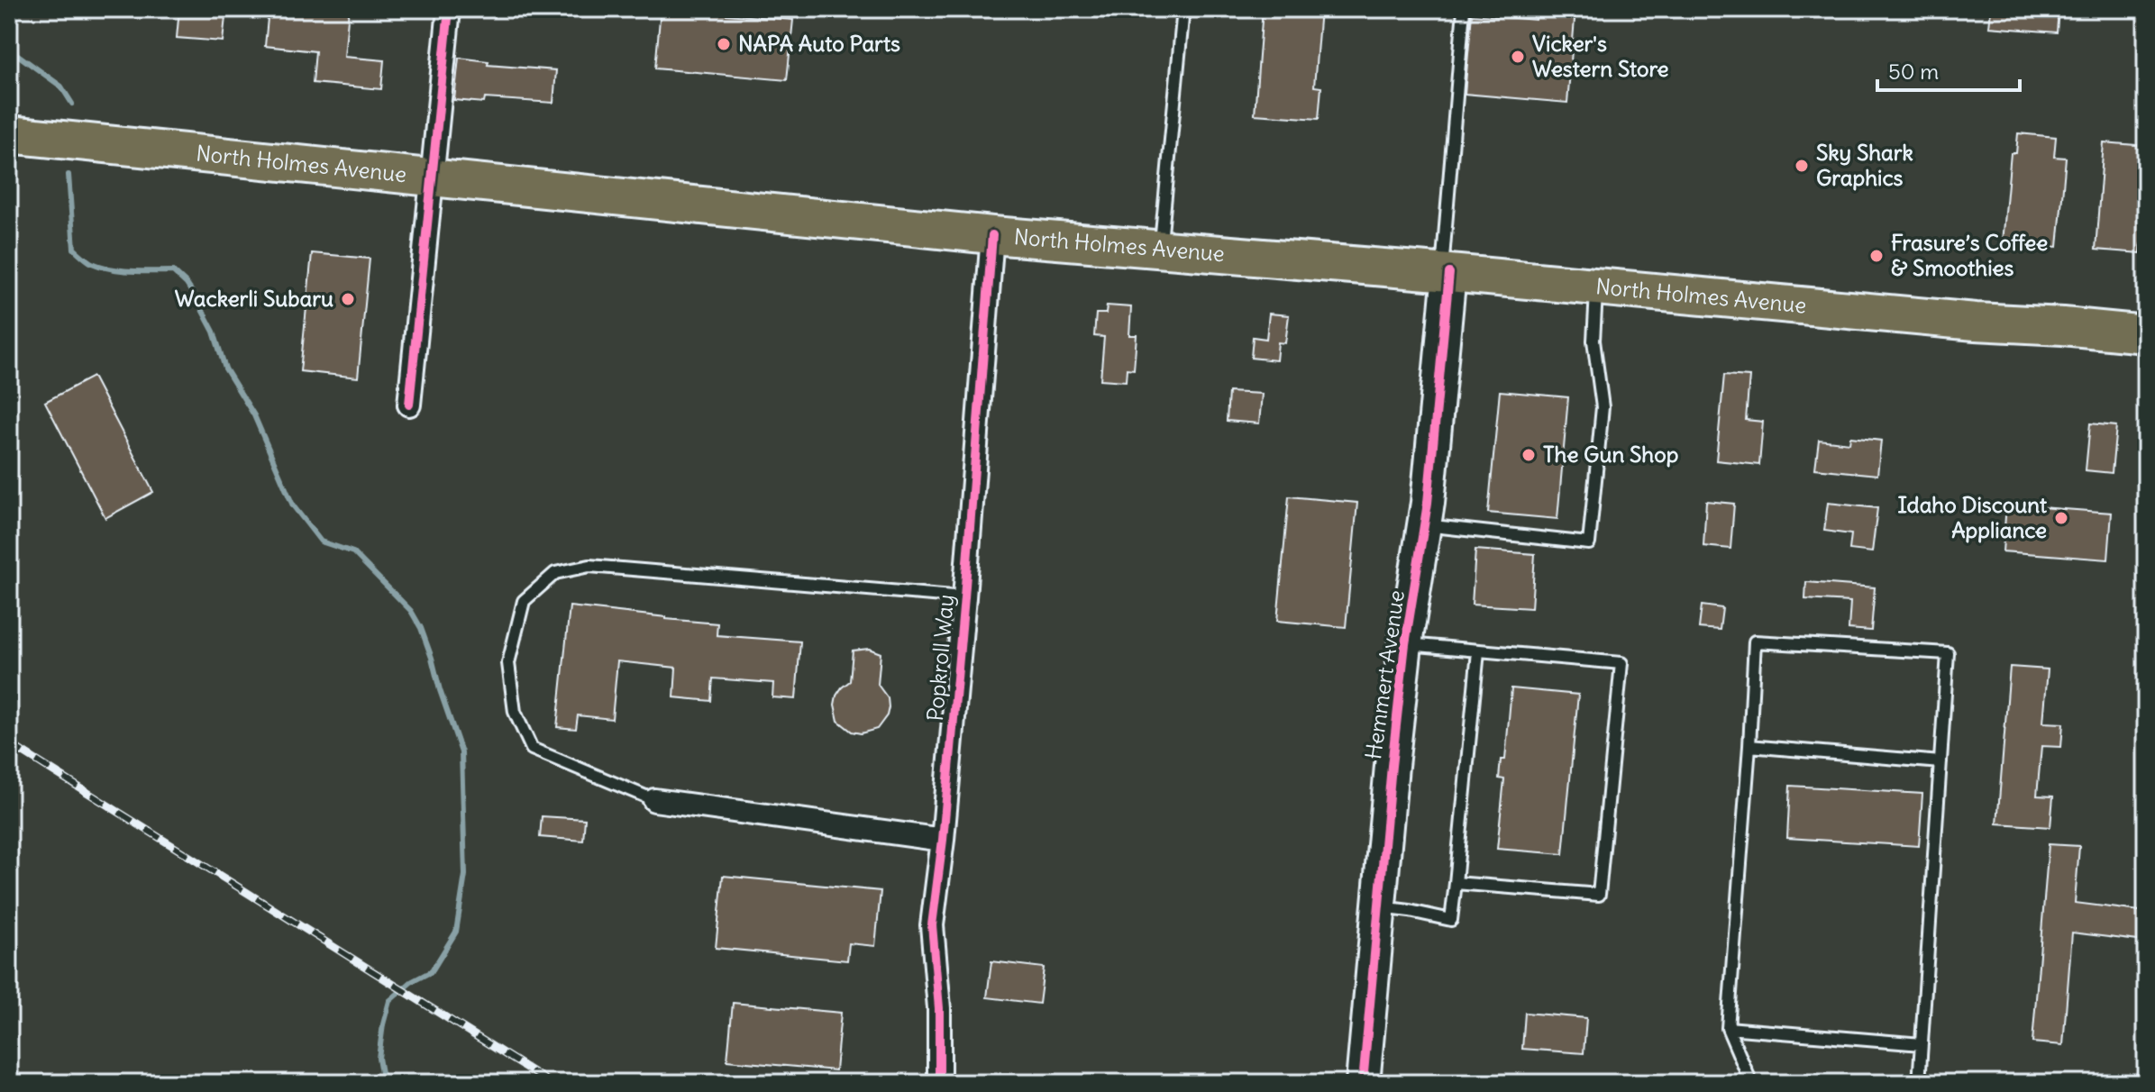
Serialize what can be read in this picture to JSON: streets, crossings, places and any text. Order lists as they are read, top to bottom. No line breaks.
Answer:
{"streets":{"main road":["North Holmes Avenue"],"street":["Popkroll Way","Hemmert Avenue"]},"crossings":[["North Holmes Avenue","Popkroll Way"],["North Holmes Avenue","Hemmert Avenue"]],"places":["NAPA Auto Parts","Vicker's Western Store","Sky Shark Graphics","Frasure’s Coffee & Smoothies","Wackerli Subaru","The Gun Shop","Idaho Discount Appliance"],"scale_bar":"50 m"}
